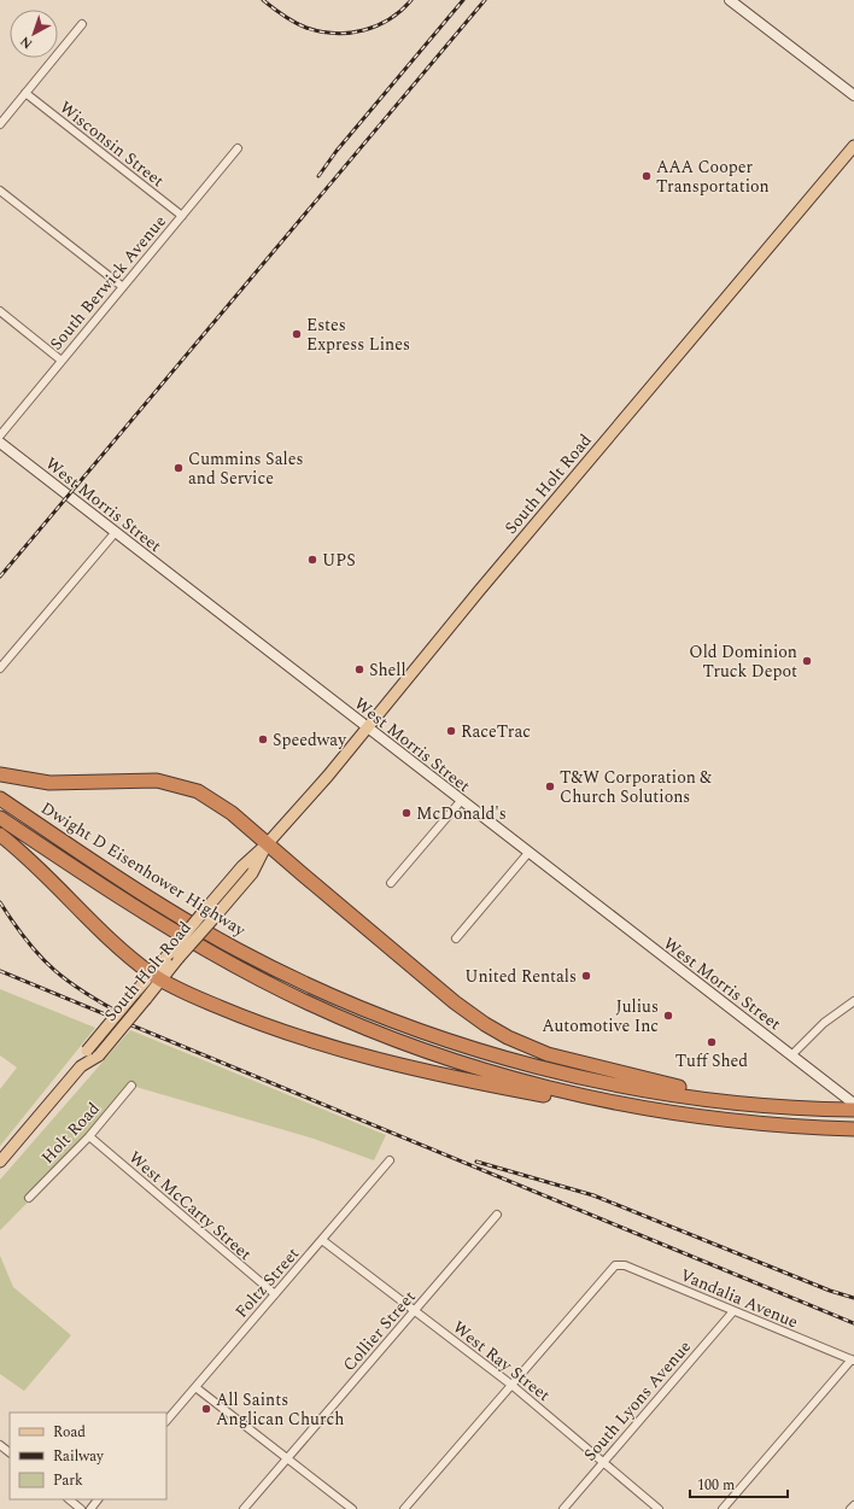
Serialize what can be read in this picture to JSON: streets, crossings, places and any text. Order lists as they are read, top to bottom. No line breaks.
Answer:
{"streets":{"highway":["Dwight D Eisenhower Highway"],"main road":["South Holt Road","West Morris Street"],"street":["Wisconsin Street","South Berwick Avenue","Holt Road","West McCarty Street","Foltz Street","Vandalia Avenue","Collier Street","West Ray Street","South Lyons Avenue"]},"crossings":[["Wisconsin Street","South Berwick Avenue"],["South Holt Road","West Morris Street"],["Holt Road","West McCarty Street"],["West McCarty Street","Foltz Street"],["Foltz Street","West Ray Street"],["Vandalia Avenue","West Ray Street"],["Vandalia Avenue","South Lyons Avenue"],["Collier Street","West Ray Street"],["West Ray Street","South Lyons Avenue"]],"places":["AAA Cooper Transportation","Estes Express Lines","Cummins Sales and Service","UPS","Old Dominion Truck Depot","Shell","RaceTrac","Speedway","T&W Corporation & Church Solutions","McDonald's","United Rentals","Julius Automotive Inc","Tuff Shed","All Saints Anglican Church"],"legend":["Road","Railway","Park"],"scale_bar":"100 m","north":"bottom left"}
